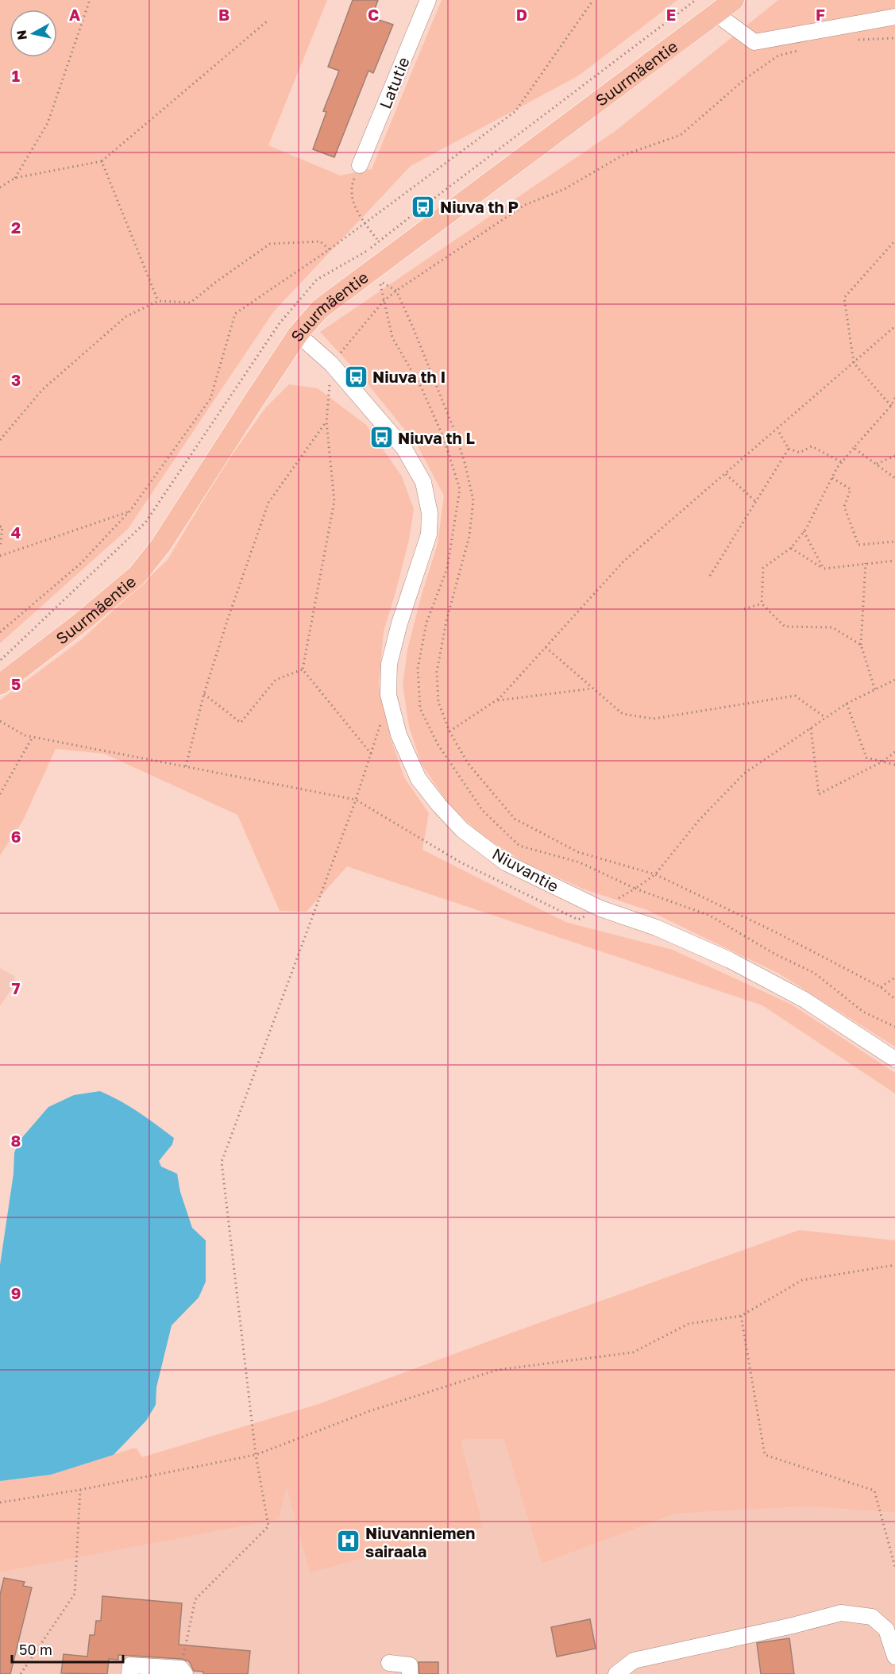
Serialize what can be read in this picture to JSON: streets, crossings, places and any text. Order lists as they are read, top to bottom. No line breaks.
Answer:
{"streets":{"main road":["Suurmäentie"],"street":["Latutie","Niuvantie"]},"crossings":[["Suurmäentie","Niuvantie"]],"places":{"bus stop":["Niuva th P","Niuva th I","Niuva th L"],"hospital":["Niuvanniemen sairaala"]},"scale_bar":"50 m","north":"left","grid":{"columns":["A","B","C","D","E","F"],"rows":["1","2","3","4","5","6","7","8","9"]}}
